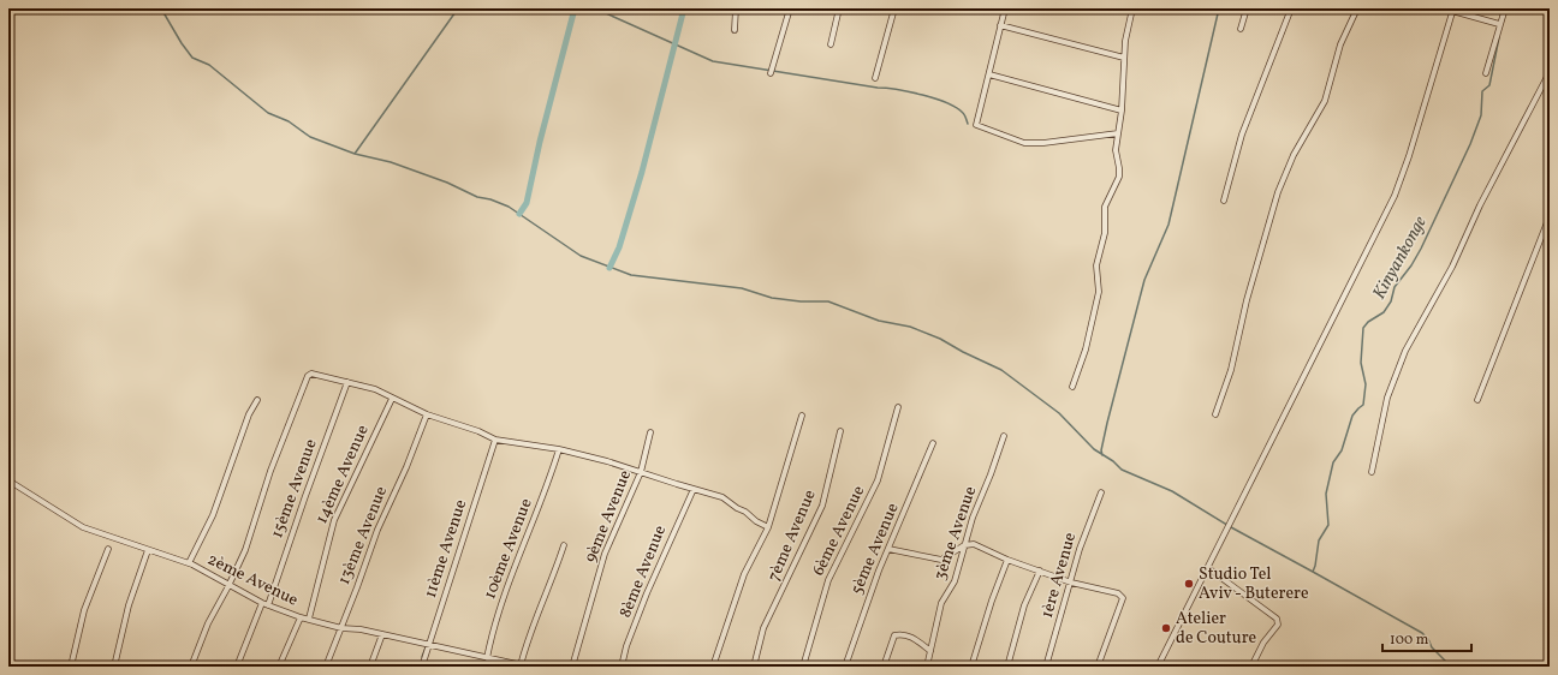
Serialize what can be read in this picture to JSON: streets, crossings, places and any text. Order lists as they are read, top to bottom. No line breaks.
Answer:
{"streets":{"street":["14ème Avenue","15ème Avenue","9ème Avenue","6ème Avenue","3ème Avenue","13ème Avenue","7ème Avenue","11ème Avenue","10ème Avenue","5ème Avenue","8ème Avenue","1ère Avenue","2ème Avenue"]},"crossings":[["14ème Avenue","2ème Avenue"],["15ème Avenue","2ème Avenue"],["13ème Avenue","2ème Avenue"],["11ème Avenue","2ème Avenue"],["10ème Avenue","2ème Avenue"]],"water":["Kinyankonge"],"places":["Studio Tel Aviv - Buterere","Atelier de Couture"],"scale_bar":"100 m"}
